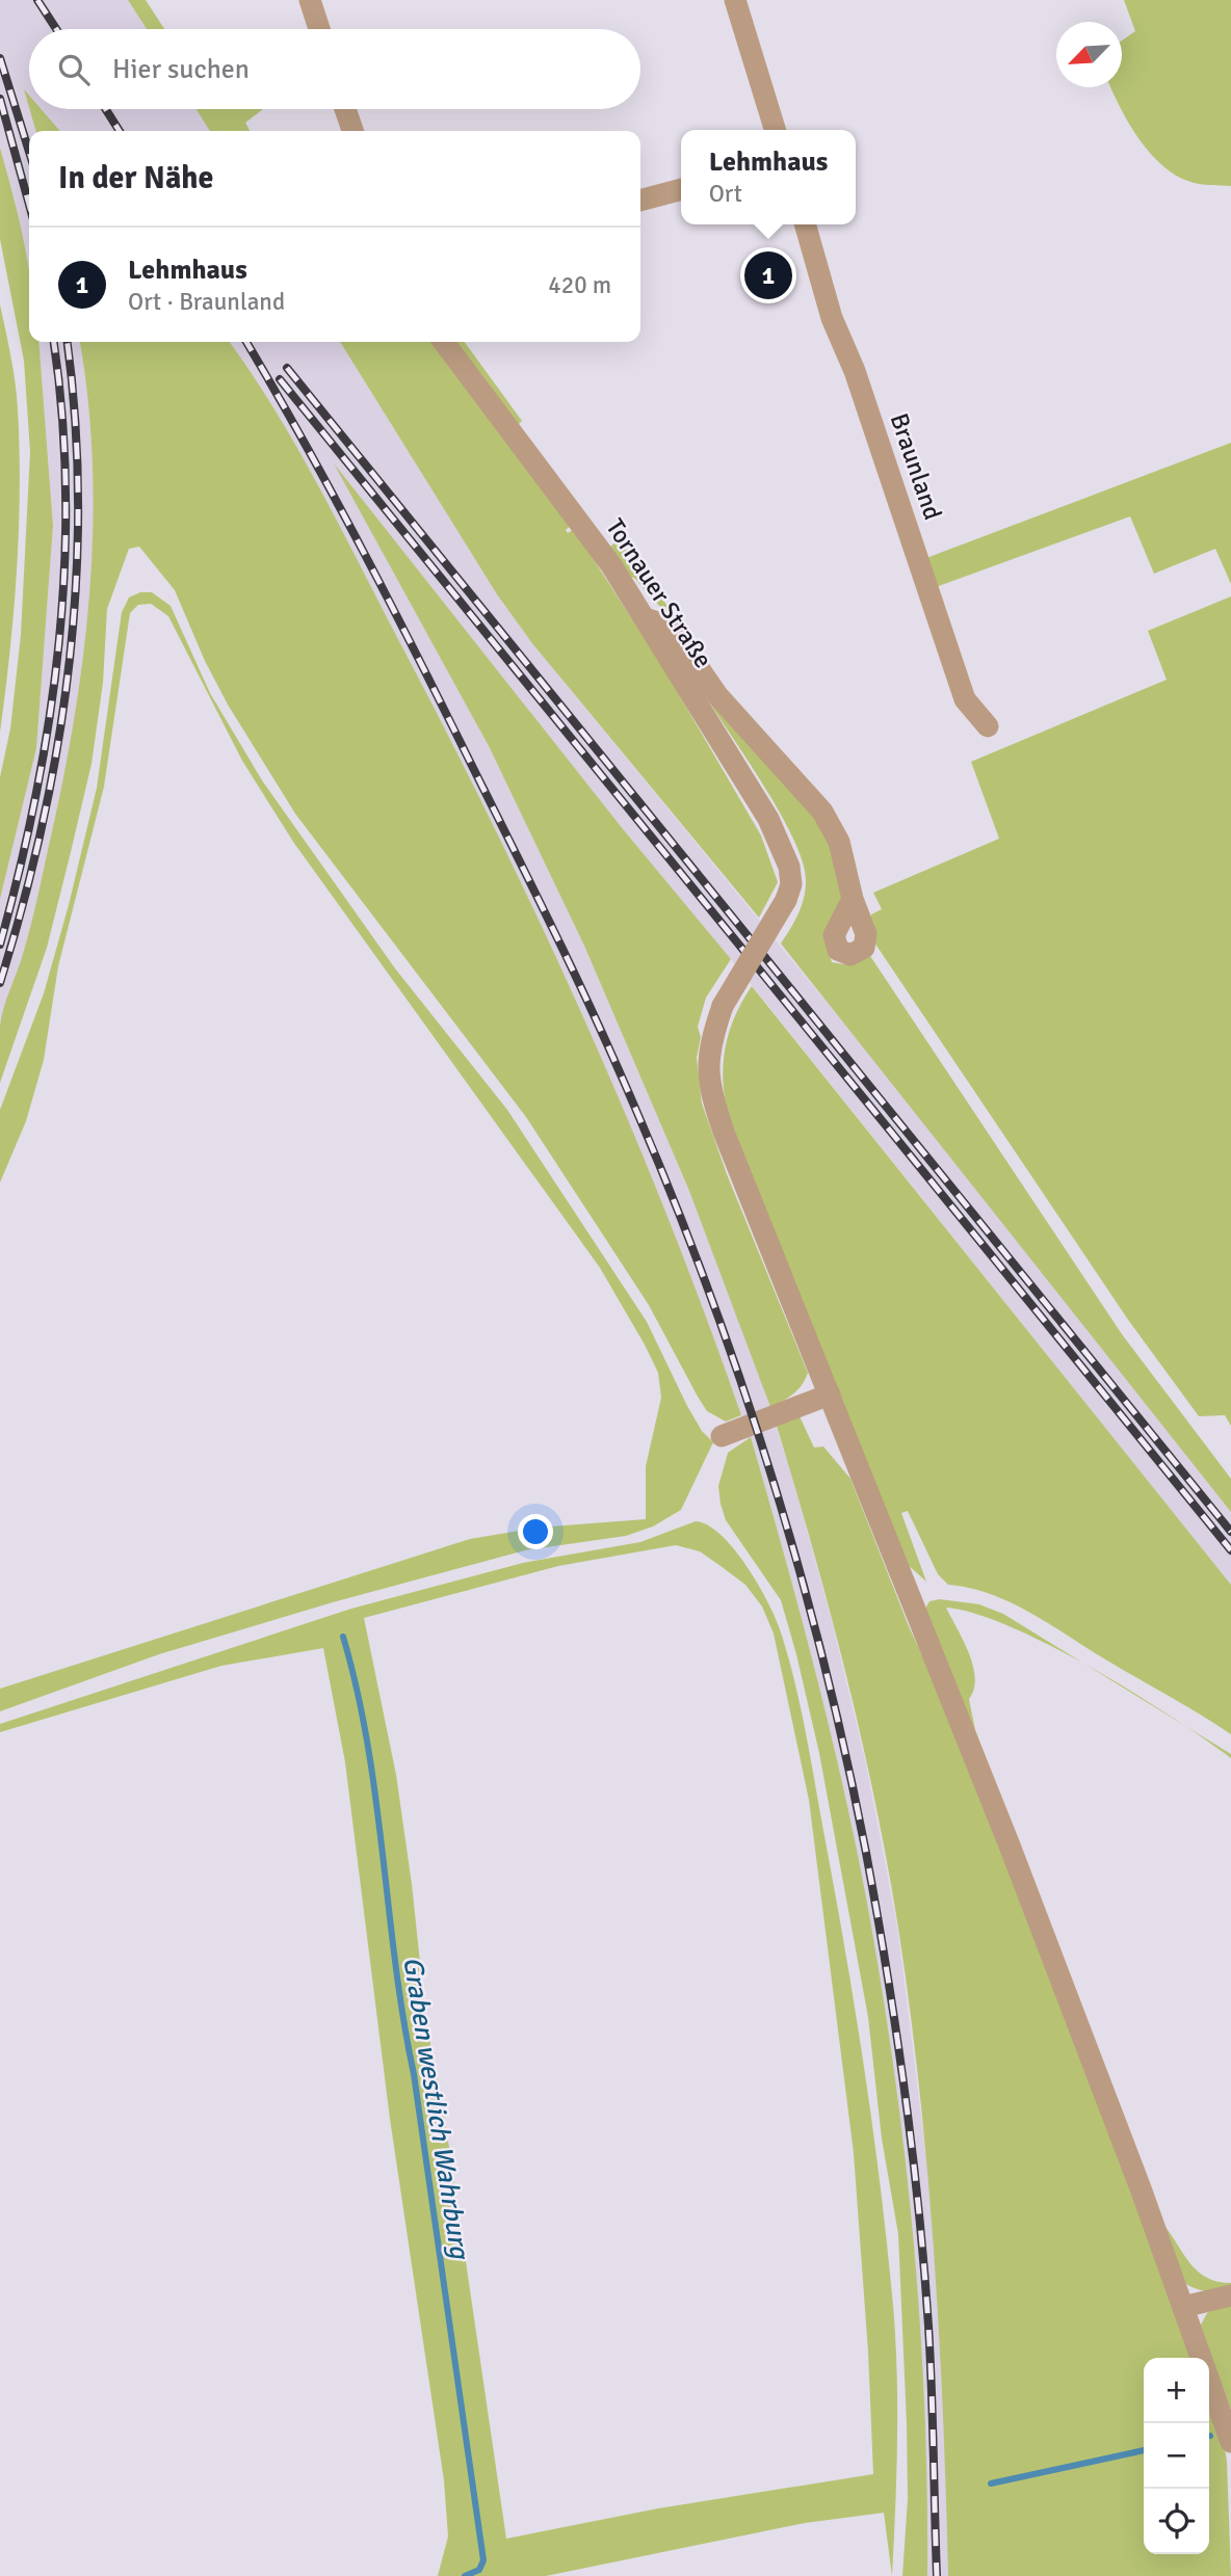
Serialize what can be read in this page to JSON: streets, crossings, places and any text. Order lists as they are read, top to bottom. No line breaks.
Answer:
{"streets":{"street":["Braunland","Tornauer Straße"]},"water":["Graben westlich Wahrburg"],"north":"bottom left","page":{"search":"Hier suchen","popup":["Lehmhaus","Ort"],"heading":"In der Nähe","list":[{"mark":"1","name":"Lehmhaus","note":"Ort · Braunland","value":"420 m"}],"pins":"1","map_buttons":["+","−"]}}
